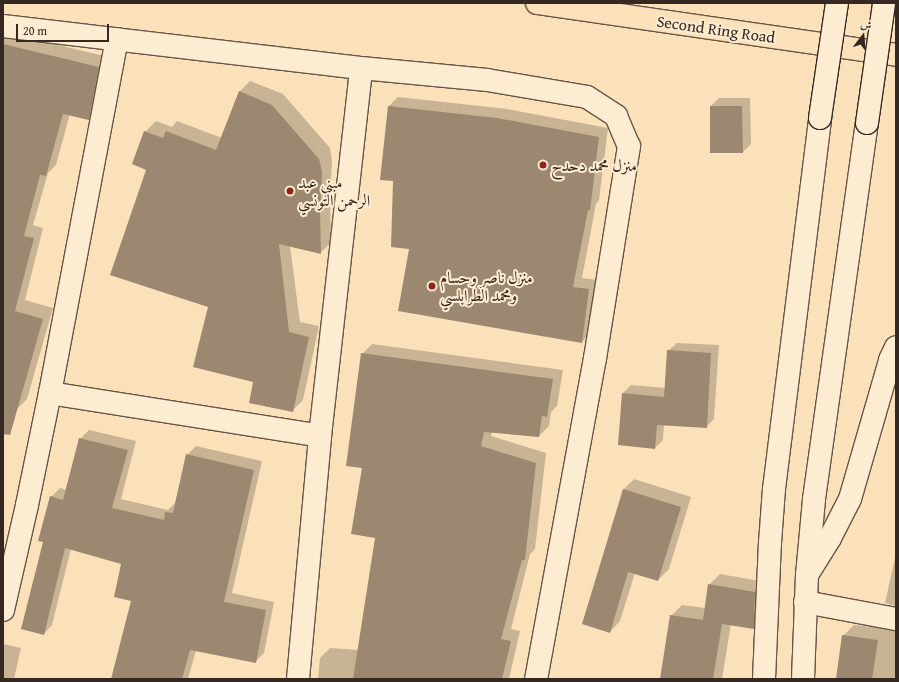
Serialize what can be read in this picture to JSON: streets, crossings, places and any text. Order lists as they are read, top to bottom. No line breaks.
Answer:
{"streets":{"highway":["Second Ring Road"]},"places":["منزل محمد دحدح","مبني عبد الرحمن التونسي","منزل ناصر وحسام ومحمد الطرابلسي"],"scale_bar":"20 m","north":"top"}
